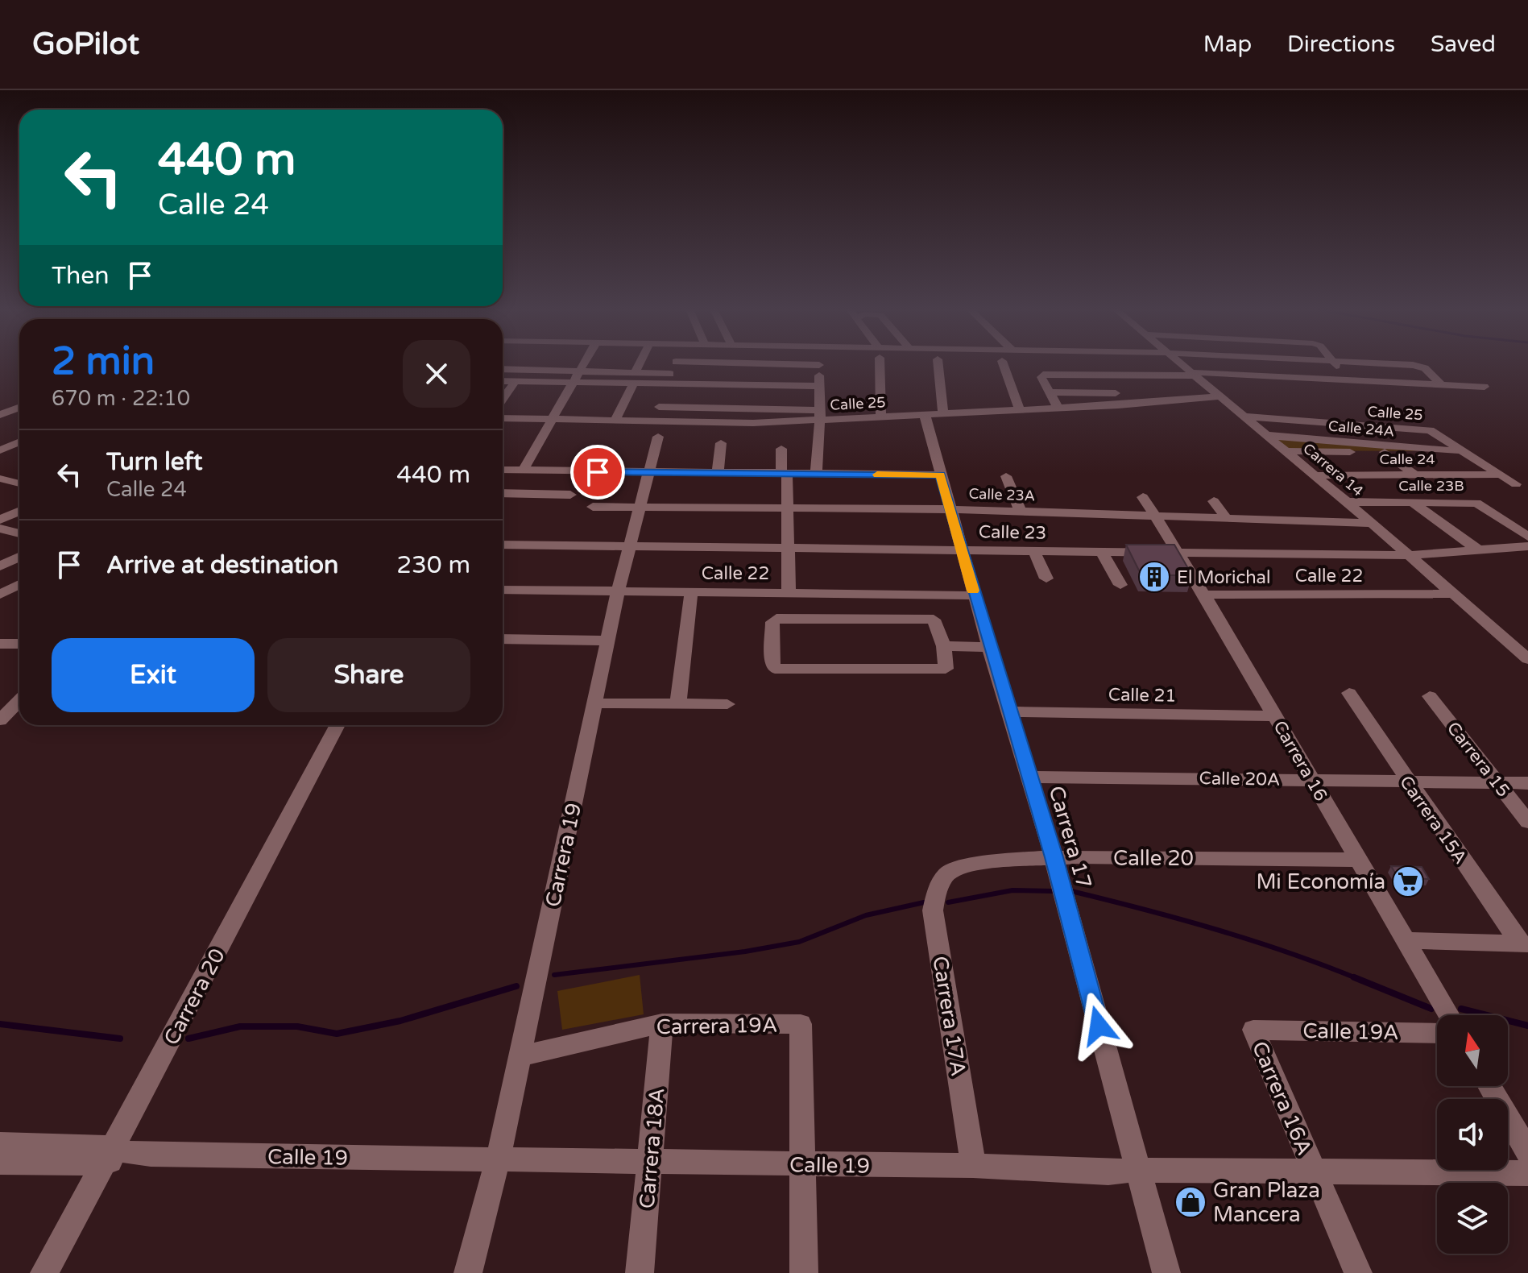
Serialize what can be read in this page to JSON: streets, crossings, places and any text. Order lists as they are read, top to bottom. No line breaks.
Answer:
{"streets":{"street":["Calle 25","Calle 24A","Calle 24","Carrera 14","Calle 23B","Calle 23A","Calle 23","Calle 22","Calle 21","Carrera 15","Carrera 16","Calle 20A","Carrera 15A","Carrera 17","Carrera 19","Calle 20","Carrera 20","Carrera 17A","Carrera 19A","Calle 19A","Carrera 16A","Carrera 18A","Calle 19"]},"crossings":[["Calle 25","Calle 24A"],["Calle 25","Calle 24"],["Calle 25","Carrera 14"],["Calle 25","Carrera 17"],["Calle 24A","Calle 24"],["Calle 24A","Carrera 14"],["Calle 24","Carrera 14"],["Carrera 14","Calle 23B"],["Carrera 14","Calle 23A"],["Carrera 14","Calle 23"],["Carrera 14","Calle 22"],["Calle 23A","Carrera 16"],["Calle 23A","Carrera 17"],["Calle 23A","Carrera 19"],["Calle 23","Carrera 16"],["Calle 23","Carrera 17"],["Calle 23","Carrera 19"],["Calle 22","Carrera 16"],["Calle 22","Carrera 17"],["Calle 22","Carrera 19"],["Calle 21","Carrera 16"],["Calle 21","Carrera 17"],["Carrera 15","Calle 20A"],["Carrera 16","Calle 20A"],["Carrera 16","Calle 20"],["Calle 20A","Carrera 15A"],["Calle 20A","Carrera 17"],["Carrera 17","Calle 20"],["Carrera 17","Calle 19"],["Carrera 19","Carrera 19A"],["Carrera 19","Calle 19"],["Calle 20","Carrera 17A"],["Carrera 20","Calle 19"],["Carrera 17A","Calle 19"],["Carrera 19A","Carrera 18A"],["Carrera 19A","Calle 19"],["Calle 19A","Carrera 16A"],["Carrera 16A","Calle 19"],["Carrera 18A","Calle 19"]],"places":{"building":["El Morichal"],"supermarket":["Mi Economía"],"shop":["Gran Plaza Mancera"]},"north":"top","page":{"header":"GoPilot","nav":["Map","Directions","Saved"],"turn":["440 m","Calle 24"],"then":"Then","heading":["2 min","670 m · 22:10"],"list":[{"name":"Turn left","note":"Calle 24","value":"440 m"},{"name":"Arrive at destination","value":"230 m"}],"buttons":["Exit","Share"]}}
